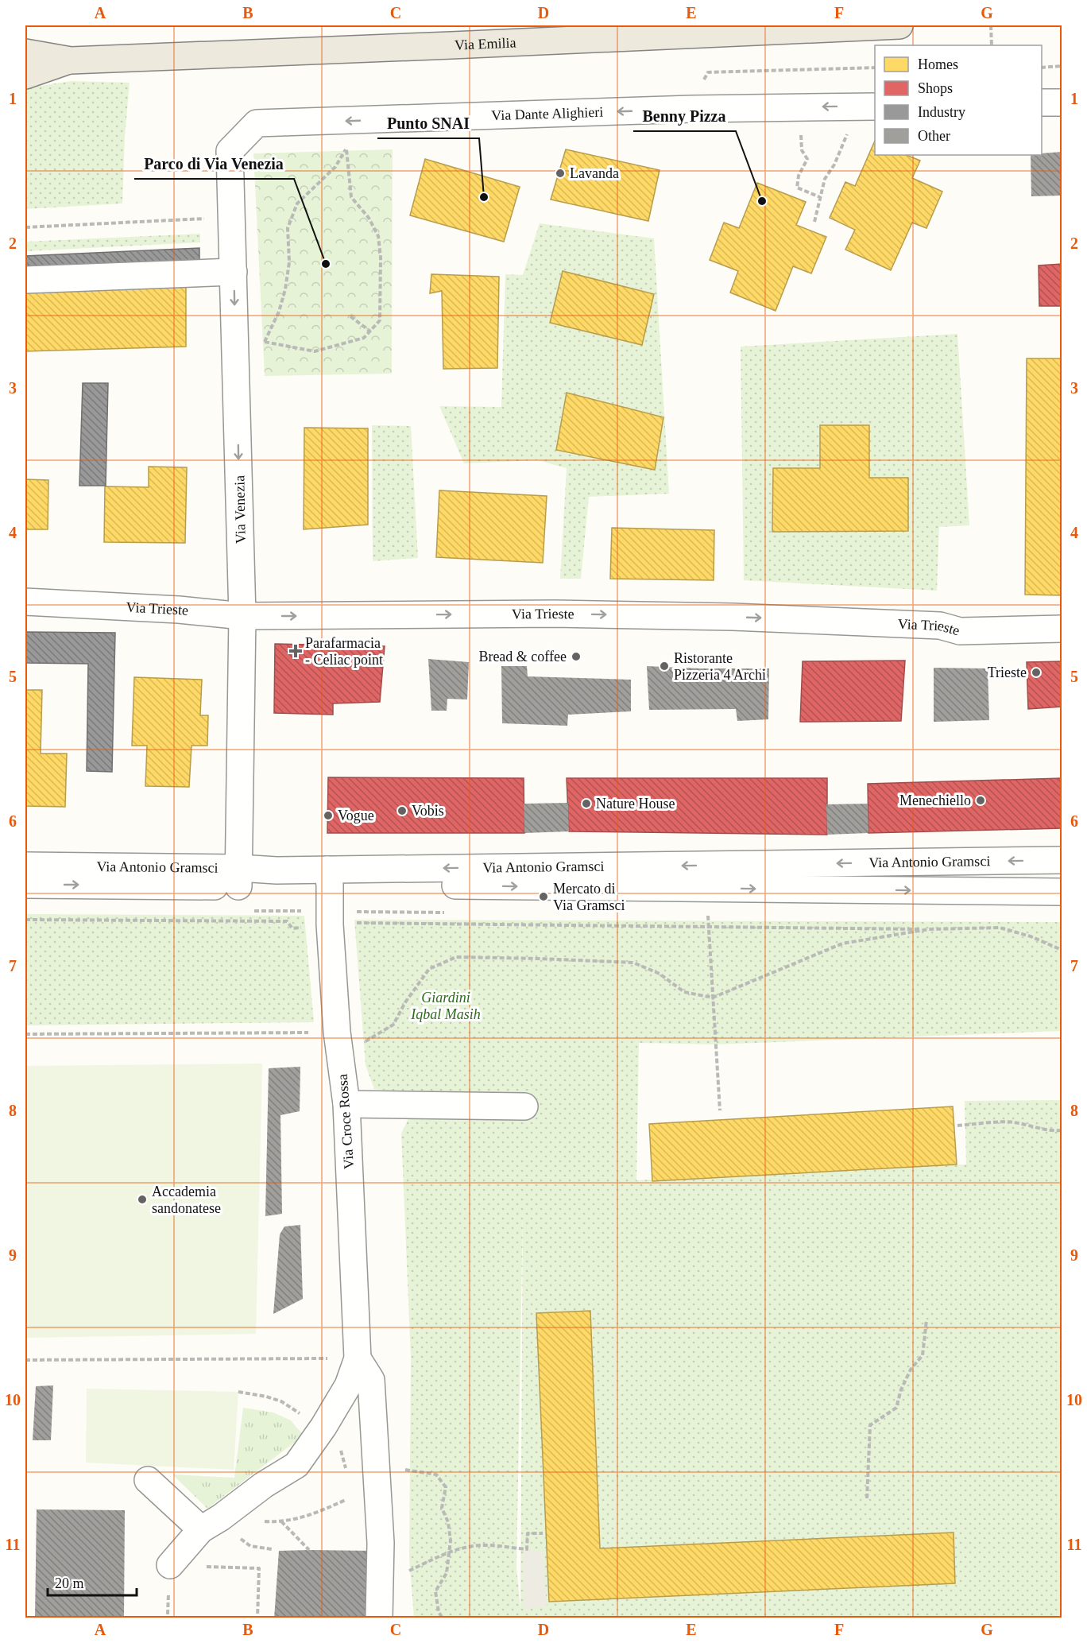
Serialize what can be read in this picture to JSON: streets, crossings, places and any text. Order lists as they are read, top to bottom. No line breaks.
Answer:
{"streets":{"main road":["Via Emilia"],"street":["Via Dante Alighieri","Via Venezia","Via Trieste","Via Antonio Gramsci","Via Croce Rossa"]},"crossings":[["Via Dante Alighieri","Via Venezia"],["Via Venezia","Via Trieste"],["Via Venezia","Via Antonio Gramsci"],["Via Antonio Gramsci","Via Croce Rossa"]],"one_way":["Via Dante Alighieri","Via Venezia","Via Trieste"],"parks":["Giardini Iqbal Masih"],"places":{"other":["Lavanda","Punto SNAI","Benny Pizza","Parco di Via Venezia","Bread & coffee","Ristorante Pizzeria 4 Archi","Trieste","Menechiello","Nature House","Vobis","Vogue","Mercato di Via Gramsci","Accademia sandonatese"],"health":["Parafarmacia - Celiac point"]},"legend":["Homes","Shops","Industry","Other"],"scale_bar":"20 m","grid":{"columns":["A","B","C","D","E","F","G"],"rows":["1","2","3","4","5","6","7","8","9","10","11"]}}
